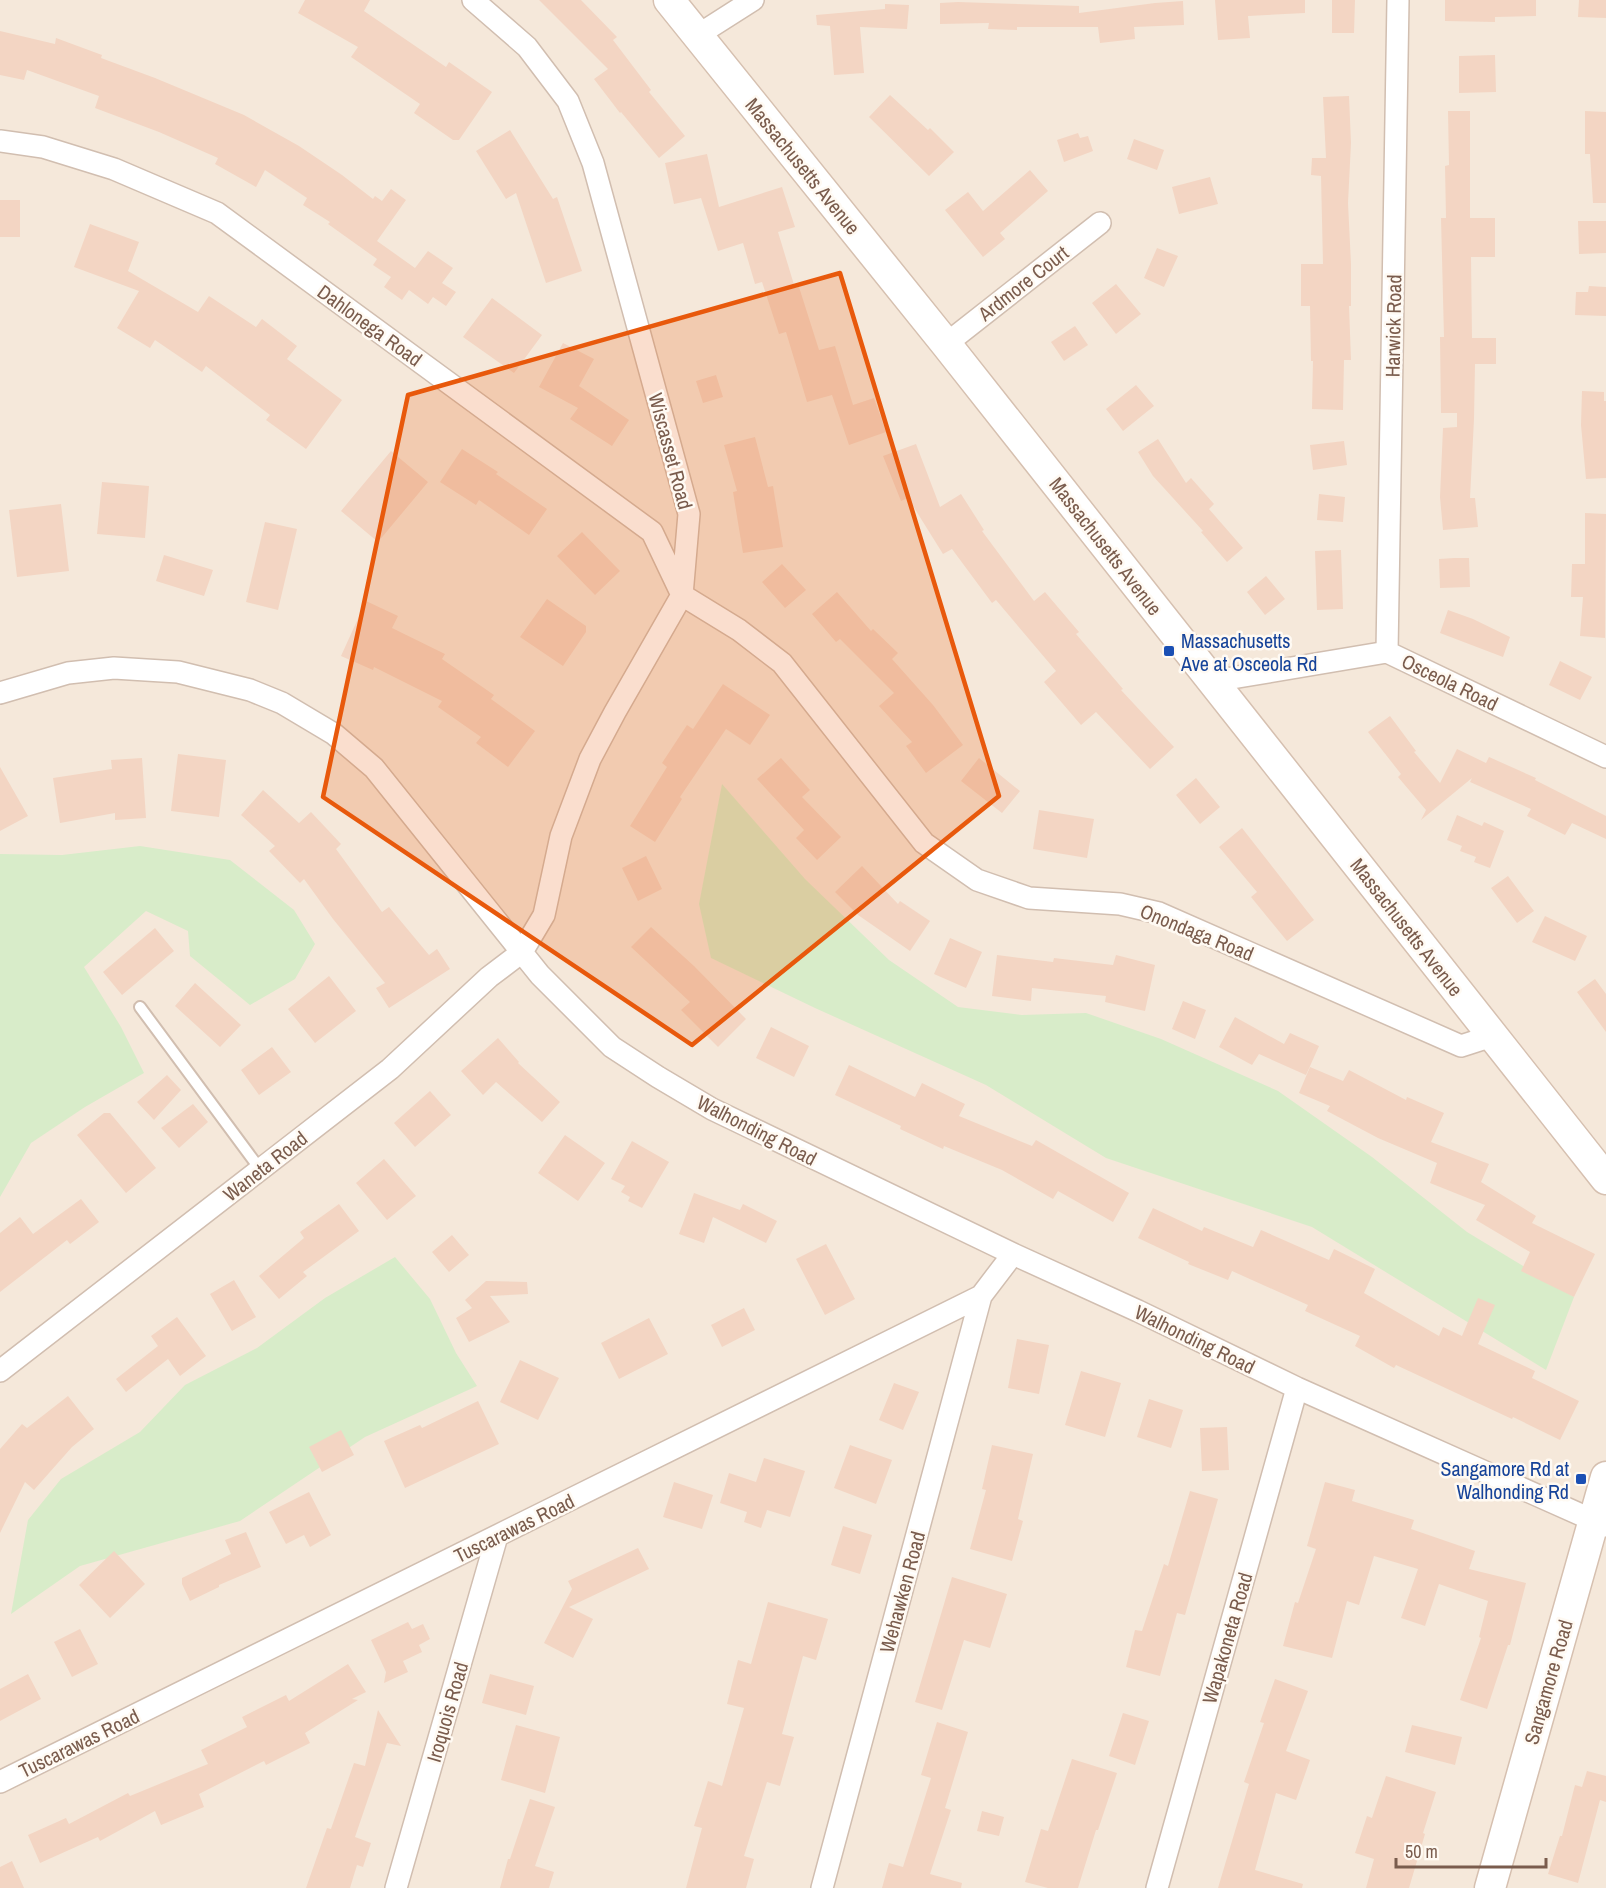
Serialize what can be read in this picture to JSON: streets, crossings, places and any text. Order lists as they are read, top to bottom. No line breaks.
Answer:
{"streets":{"main road":["Massachusetts Avenue","Sangamore Road"],"street":["Ardmore Court","Dahlonega Road","Harwick Road","Wiscasset Road","Osceola Road","Onondaga Road","Walhonding Road","Waneta Road","Tuscarawas Road","Wehawken Road","Wapakoneta Road","Iroquois Road"]},"crossings":[["Massachusetts Avenue","Ardmore Court"],["Massachusetts Avenue","Osceola Road"],["Massachusetts Avenue","Onondaga Road"],["Dahlonega Road","Wiscasset Road"],["Dahlonega Road","Onondaga Road"],["Harwick Road","Osceola Road"],["Wiscasset Road","Onondaga Road"],["Wiscasset Road","Walhonding Road"],["Wiscasset Road","Waneta Road"],["Walhonding Road","Waneta Road"],["Walhonding Road","Tuscarawas Road"],["Walhonding Road","Wapakoneta Road"],["Walhonding Road","Sangamore Road"],["Tuscarawas Road","Wehawken Road"],["Tuscarawas Road","Iroquois Road"]],"places":{"transit":["Massachusetts Ave at Osceola Rd","Sangamore Rd at Walhonding Rd"]},"scale_bar":"50 m"}
